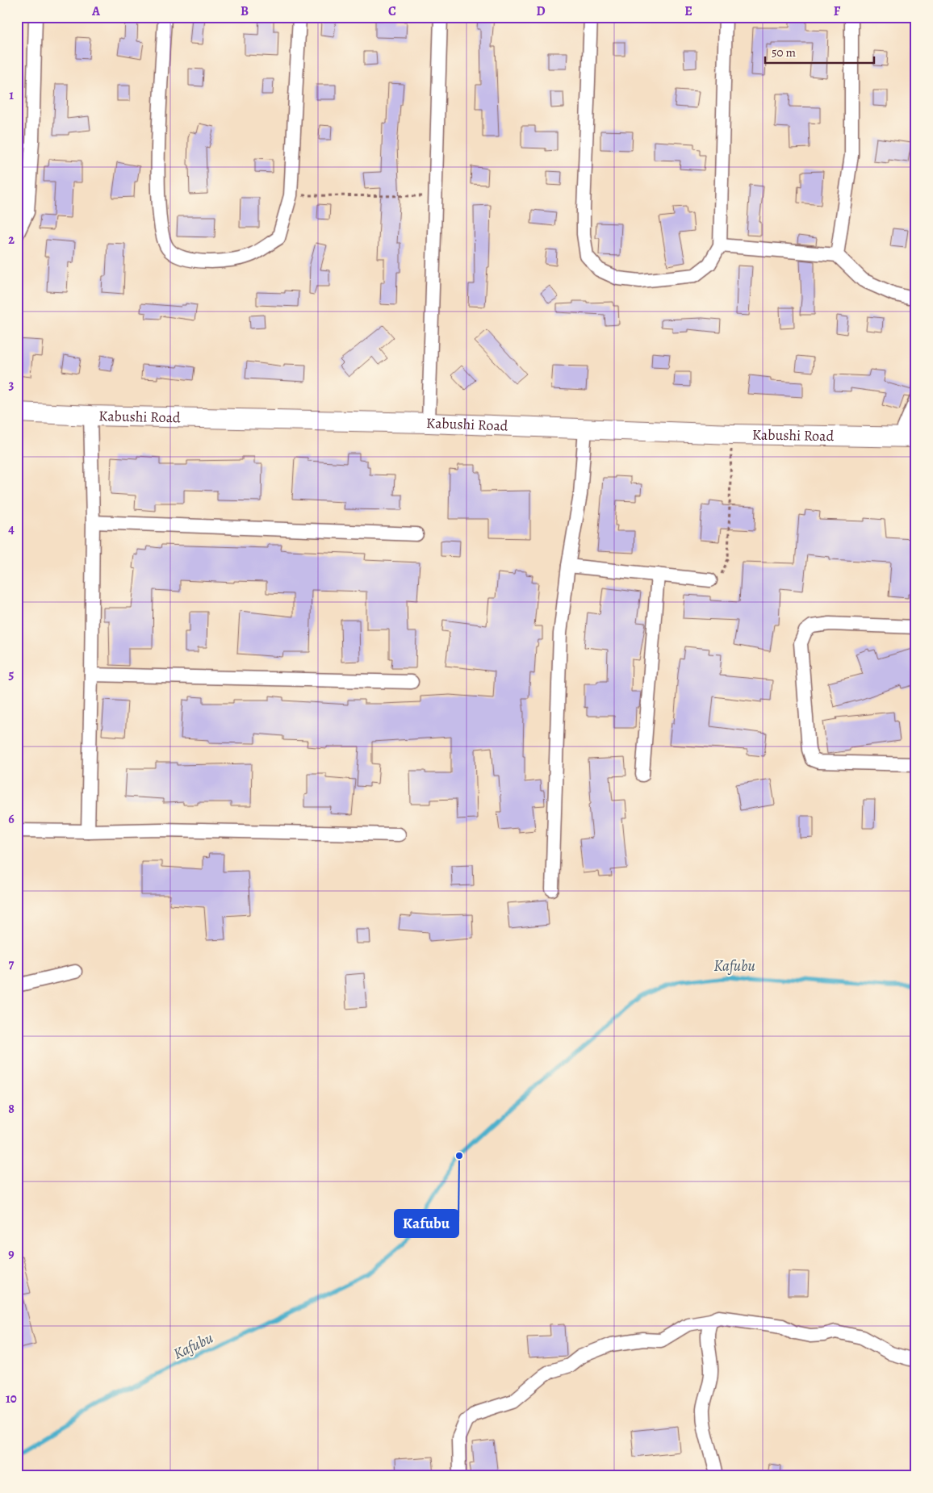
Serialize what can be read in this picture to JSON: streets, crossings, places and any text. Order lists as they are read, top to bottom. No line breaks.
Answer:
{"streets":{"main road":["Kabushi Road"]},"water":["Kafubu"],"places":["Kafubu"],"scale_bar":"50 m","grid":{"columns":["A","B","C","D","E","F"],"rows":["1","2","3","4","5","6","7","8","9","10"]}}
